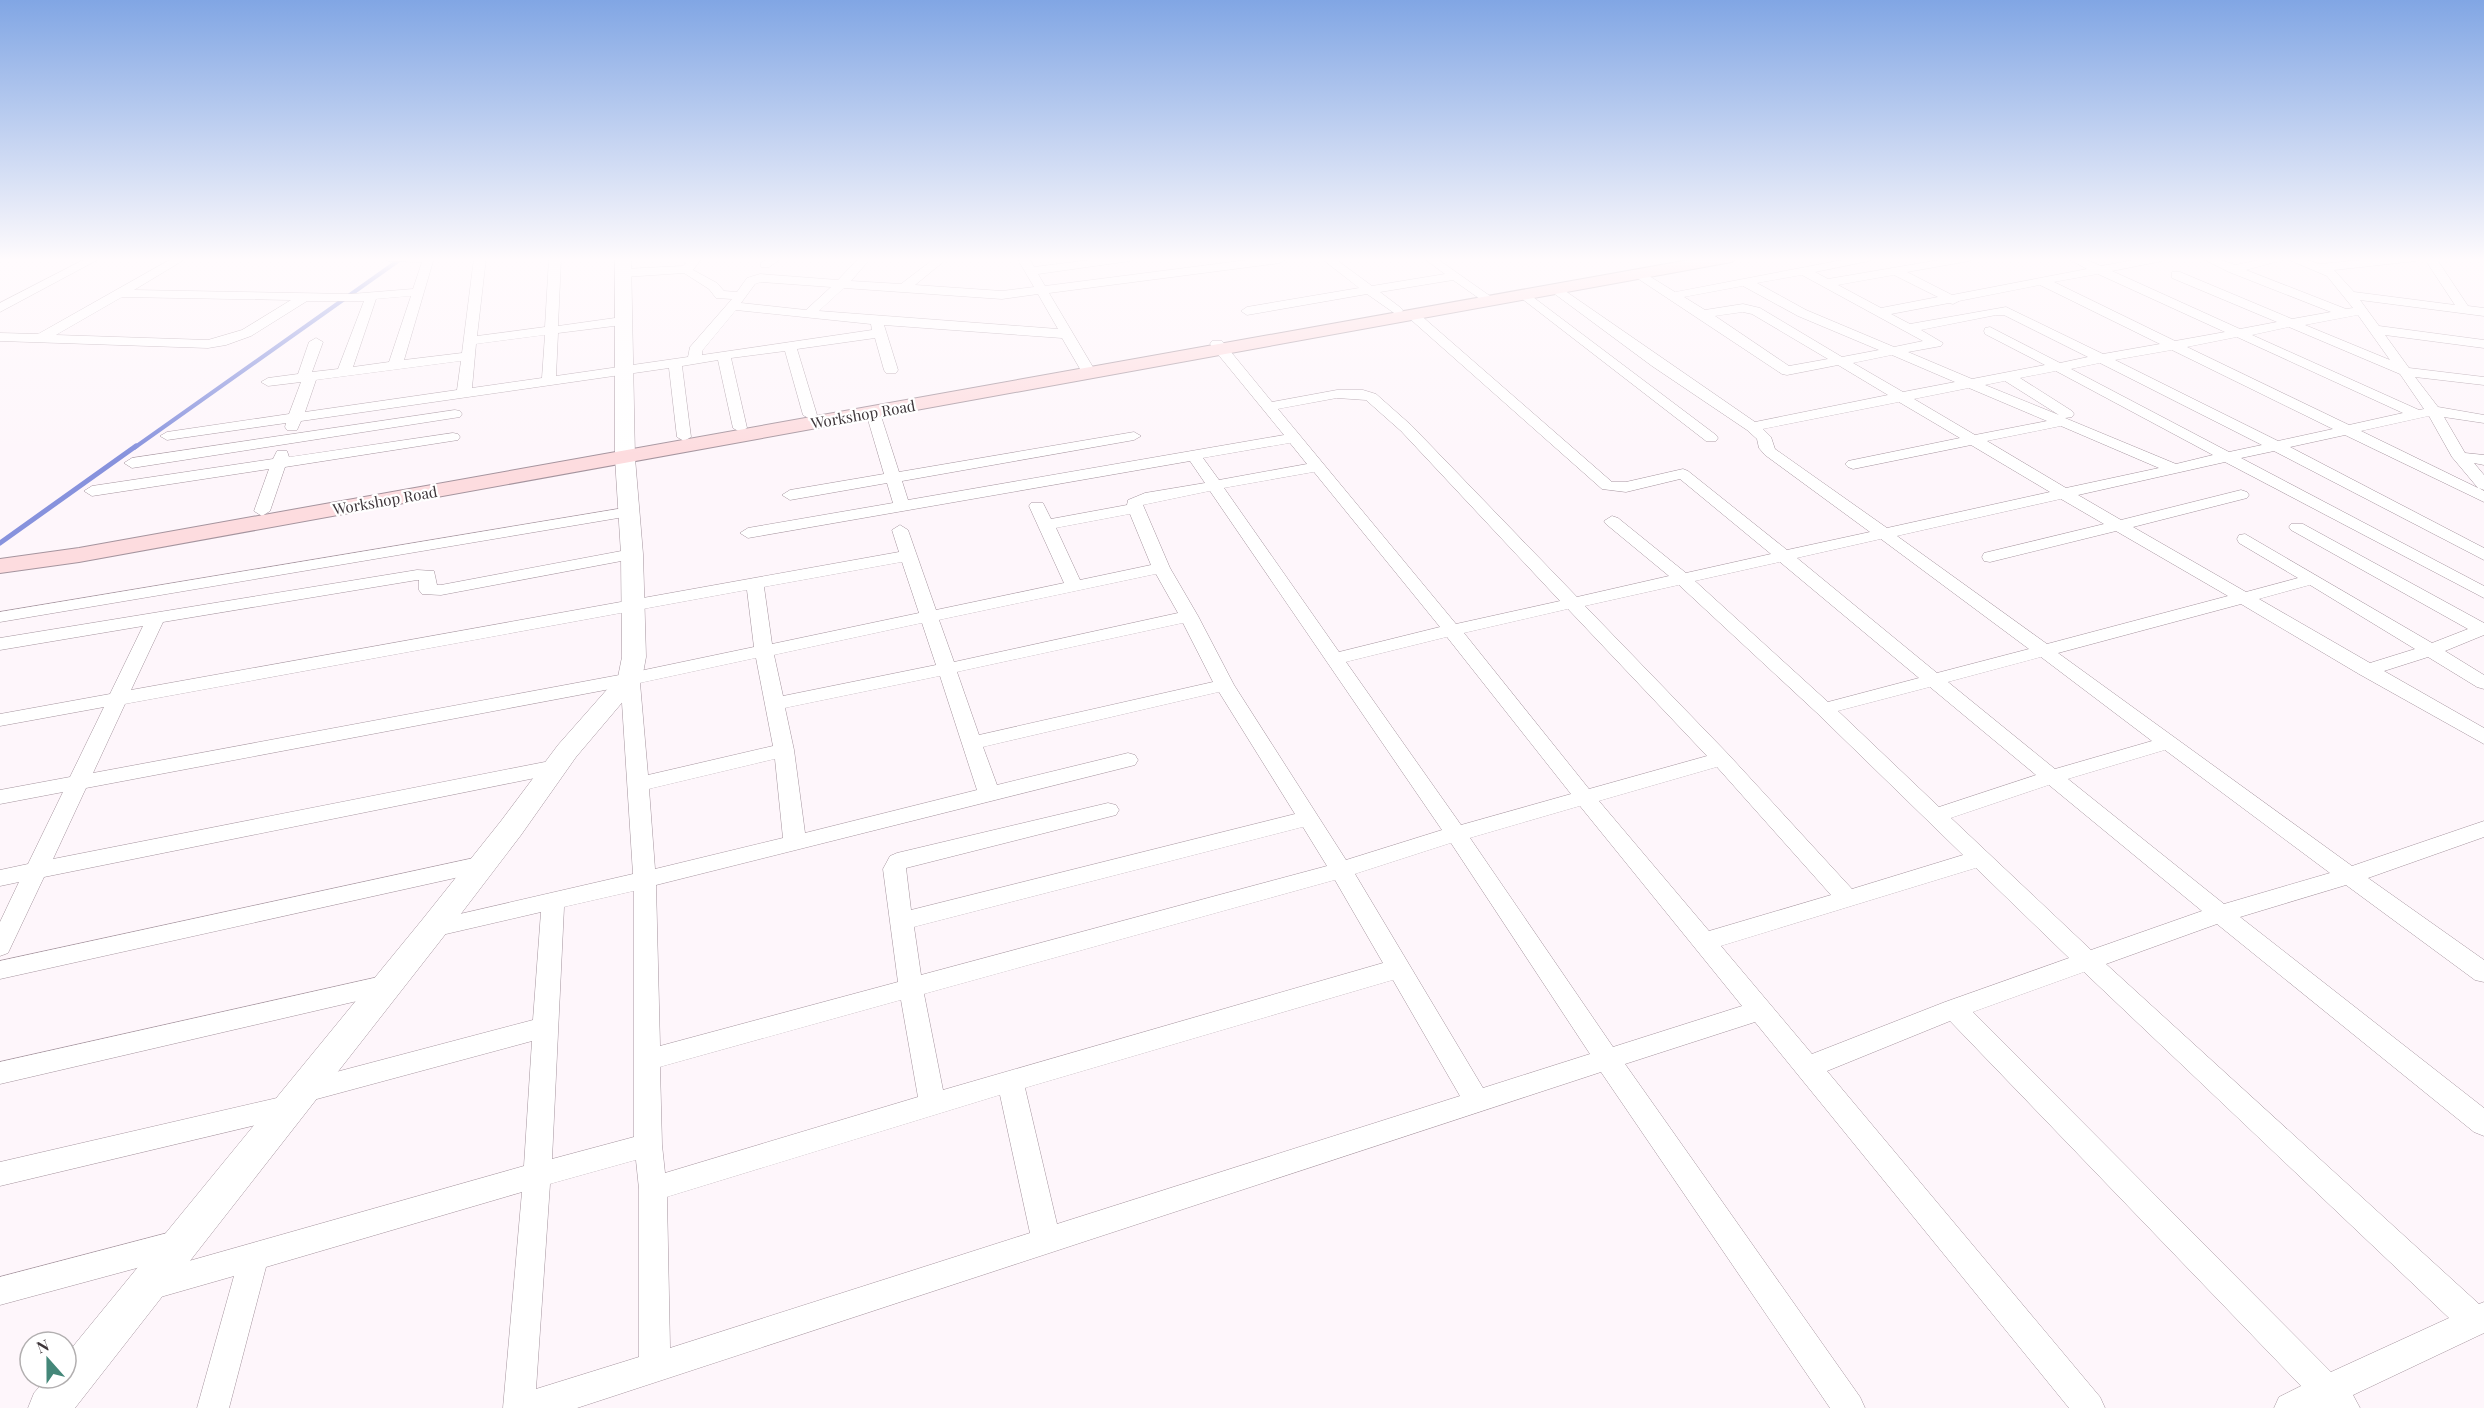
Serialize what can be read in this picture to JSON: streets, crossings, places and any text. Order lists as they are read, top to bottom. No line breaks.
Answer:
{"streets":{"main road":["Workshop Road"]},"north":"top"}
